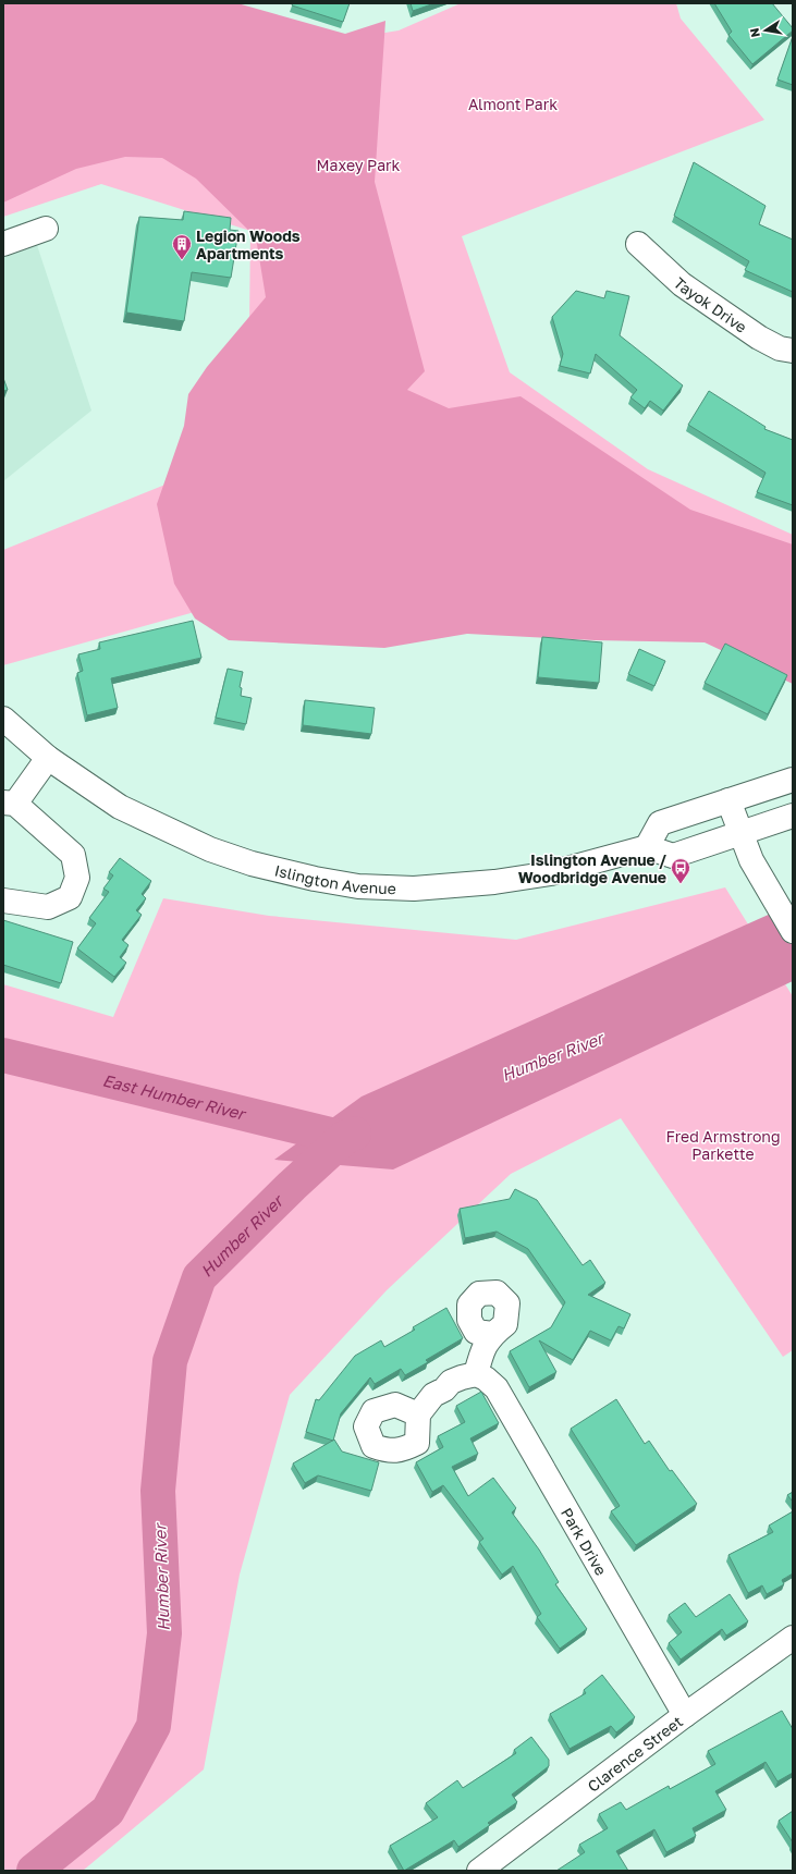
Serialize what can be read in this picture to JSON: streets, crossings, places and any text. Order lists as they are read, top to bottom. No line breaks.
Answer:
{"streets":{"street":["Tayok Drive","Islington Avenue","Park Drive","Clarence Street"]},"crossings":[["Park Drive","Clarence Street"]],"water":["Humber River","East Humber River"],"parks":["Almont Park","Maxey Park","Fred Armstrong Parkette"],"places":{"building":["Legion Woods Apartments"],"bus stop":["Islington Avenue / Woodbridge Avenue"]},"north":"left"}
